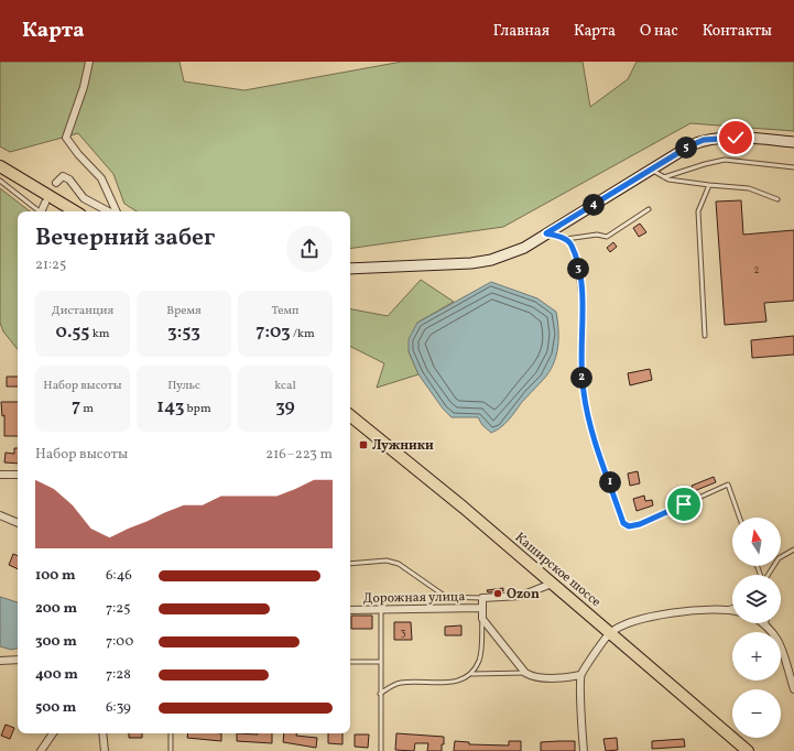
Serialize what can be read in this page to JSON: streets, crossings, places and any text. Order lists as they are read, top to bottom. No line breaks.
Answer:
{"streets":{"main road":["Каширское шоссе"],"street":["Дорожная улица"]},"places":{"transit":["Лужники"],"other":["Ozon"]},"house_numbers":["2","3"],"north":"top","page":{"header":"Карта","nav":["Главная","Карта","О нас","Контакты"],"pins":["5","4","3","2","1"],"heading":["Вечерний забег","21:25"],"stats":[["Дистанция","0.55 km"],["Время","3:53"],["Темп","7:03 /km"],["Набор высоты","7 m"],["Пульс","143 bpm"],["kcal","39"]],"chart":["Набор высоты","216–223 m"],"map_buttons":["+","−"],"list":[{"name":"100 m","note":"6:46"},{"name":"200 m","note":"7:25"},{"name":"300 m","note":"7:00"},{"name":"400 m","note":"7:28"},{"name":"500 m","note":"6:39"}]}}
